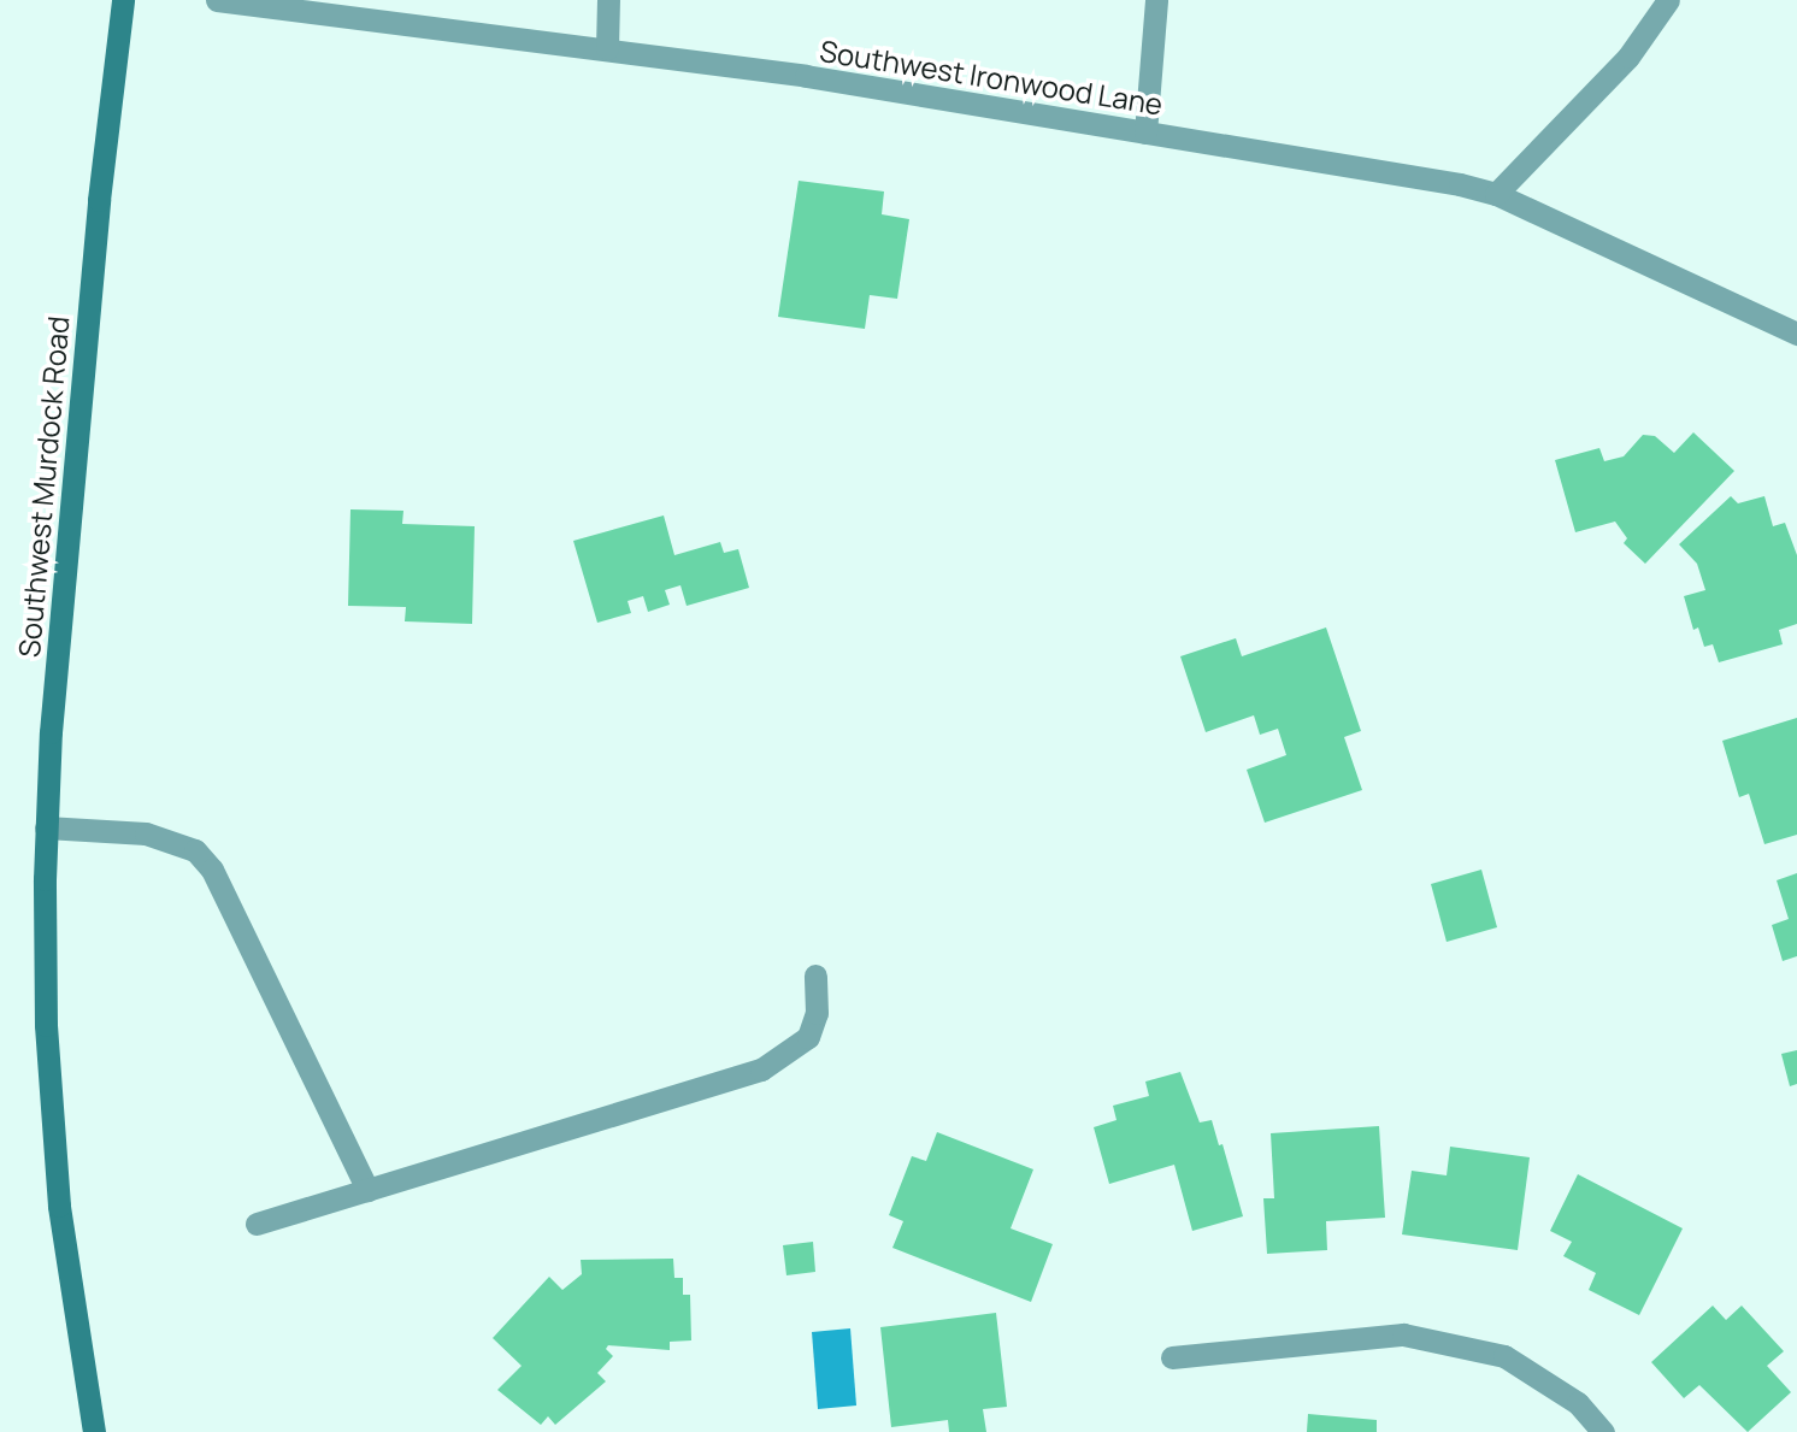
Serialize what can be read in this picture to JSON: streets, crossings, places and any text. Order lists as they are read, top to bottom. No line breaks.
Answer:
{"streets":{"main road":["Southwest Murdock Road"],"street":["Southwest Ironwood Lane"]}}
